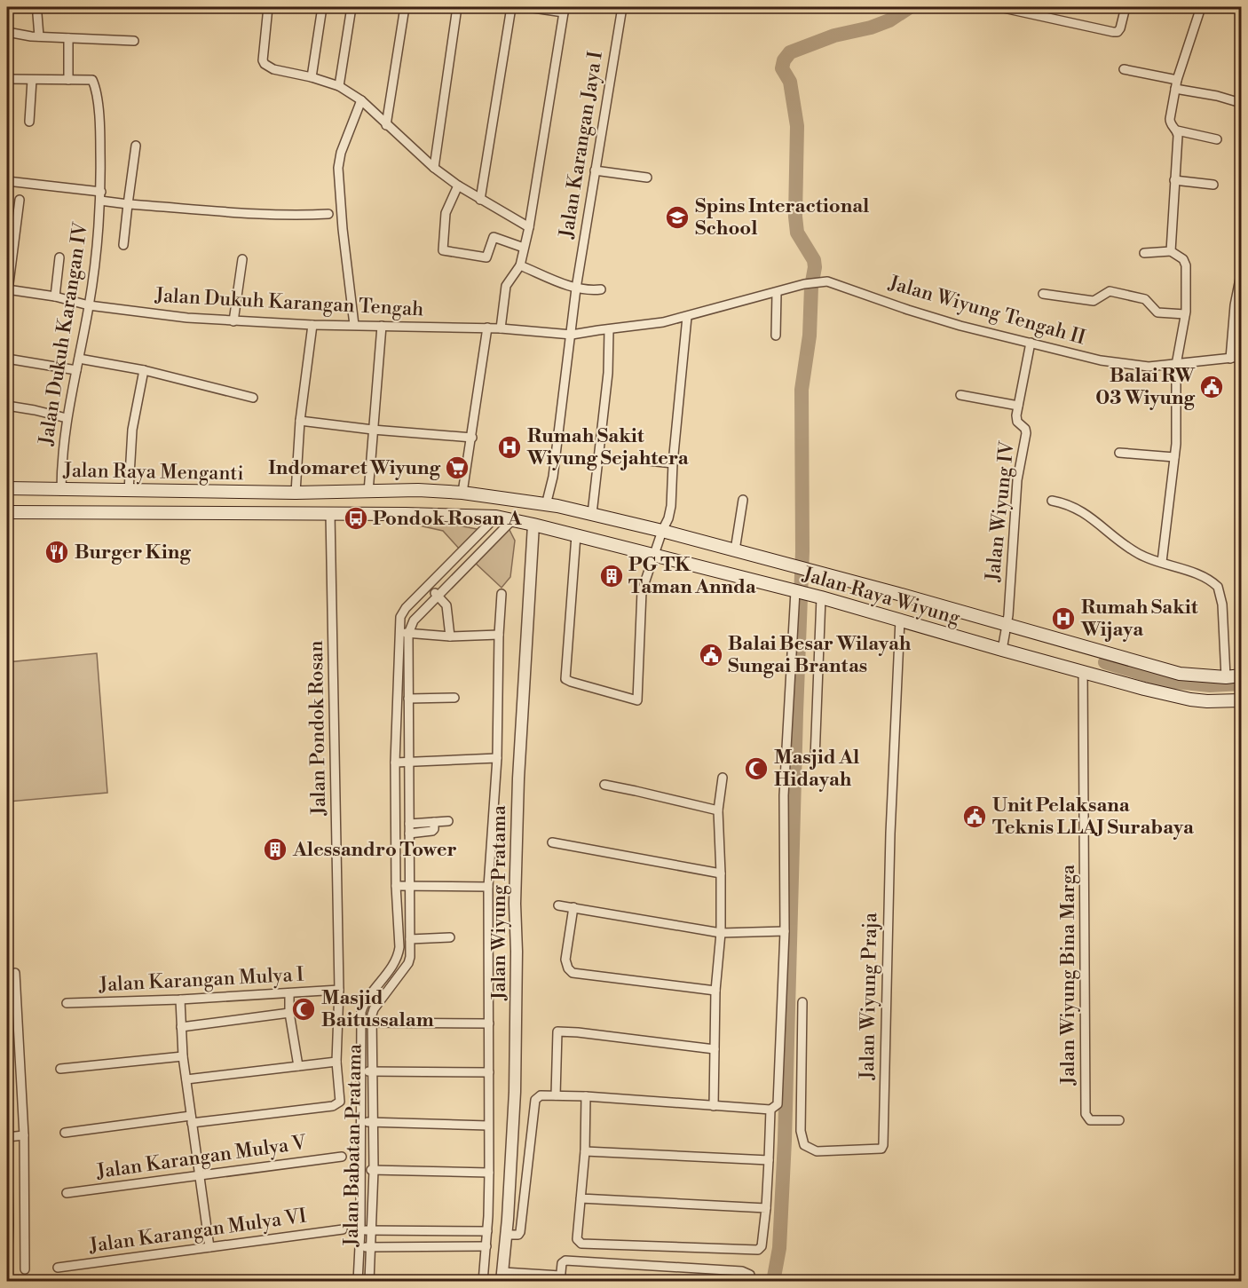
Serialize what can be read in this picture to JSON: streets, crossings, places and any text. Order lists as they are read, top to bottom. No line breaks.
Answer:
{"streets":{"main road":["Jalan Raya Menganti","Jalan Raya Wiyung"],"street":["Jalan Karangan Jaya I","Jalan Dukuh Karangan Tengah","Jalan Wiyung Tengah II","Jalan Dukuh Karangan IV","Jalan Wiyung IV","Jalan Pondok Rosan","Jalan Wiyung Pratama","Jalan Wiyung Bina Marga","Jalan Karangan Mulya I","Jalan Wiyung Praja","Jalan Babatan Pratama","Jalan Karangan Mulya V","Jalan Karangan Mulya VI"]},"crossings":[["Jalan Karangan Jaya I","Jalan Dukuh Karangan Tengah"],["Jalan Karangan Jaya I","Jalan Wiyung Tengah II"],["Jalan Karangan Jaya I","Jalan Raya Wiyung"],["Jalan Dukuh Karangan Tengah","Jalan Wiyung Tengah II"],["Jalan Dukuh Karangan Tengah","Jalan Dukuh Karangan IV"],["Jalan Wiyung Tengah II","Jalan Wiyung IV"],["Jalan Dukuh Karangan IV","Jalan Raya Menganti"],["Jalan Raya Menganti","Jalan Raya Wiyung"],["Jalan Raya Menganti","Jalan Pondok Rosan"],["Jalan Wiyung IV","Jalan Raya Wiyung"],["Jalan Raya Wiyung","Jalan Wiyung Pratama"],["Jalan Raya Wiyung","Jalan Wiyung Bina Marga"],["Jalan Raya Wiyung","Jalan Wiyung Praja"],["Jalan Raya Wiyung","Jalan Babatan Pratama"],["Jalan Pondok Rosan","Jalan Karangan Mulya I"]],"places":{"school or university":["Spins Interactional School"],"public building":["Balai RW 03 Wiyung","Balai Besar Wilayah Sungai Brantas","Unit Pelaksana Teknis LLAJ Surabaya"],"hospital":["Rumah Sakit Wiyung Sejahtera","Rumah Sakit Wijaya"],"supermarket":["Indomaret Wiyung"],"bus stop":["Pondok Rosan A"],"restaurant":["Burger King"],"building":["PG TK Taman Annda","Alessandro Tower"],"mosque":["Masjid Al Hidayah","Masjid Baitussalam"]}}
